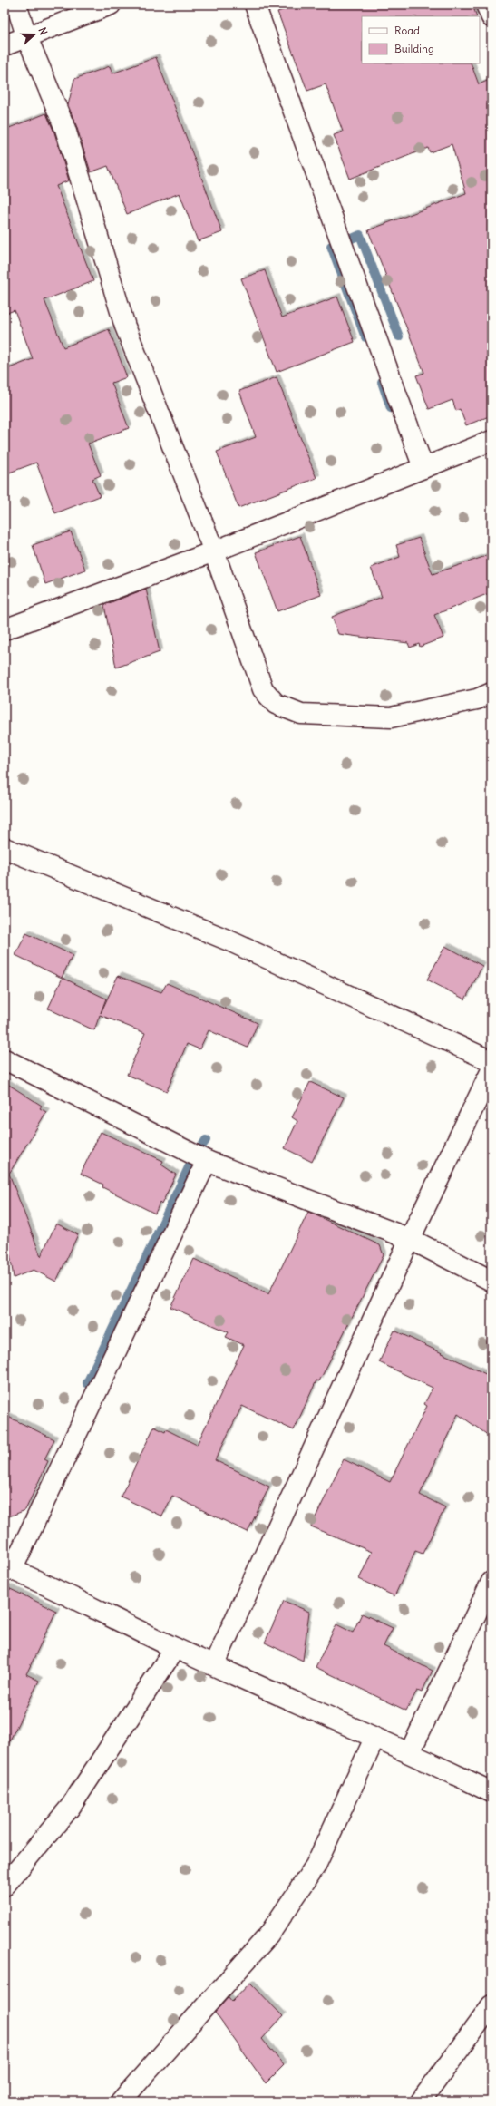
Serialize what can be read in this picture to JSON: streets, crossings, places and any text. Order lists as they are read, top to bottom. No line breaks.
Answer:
{"legend":["Road","Building"],"north":"right"}
